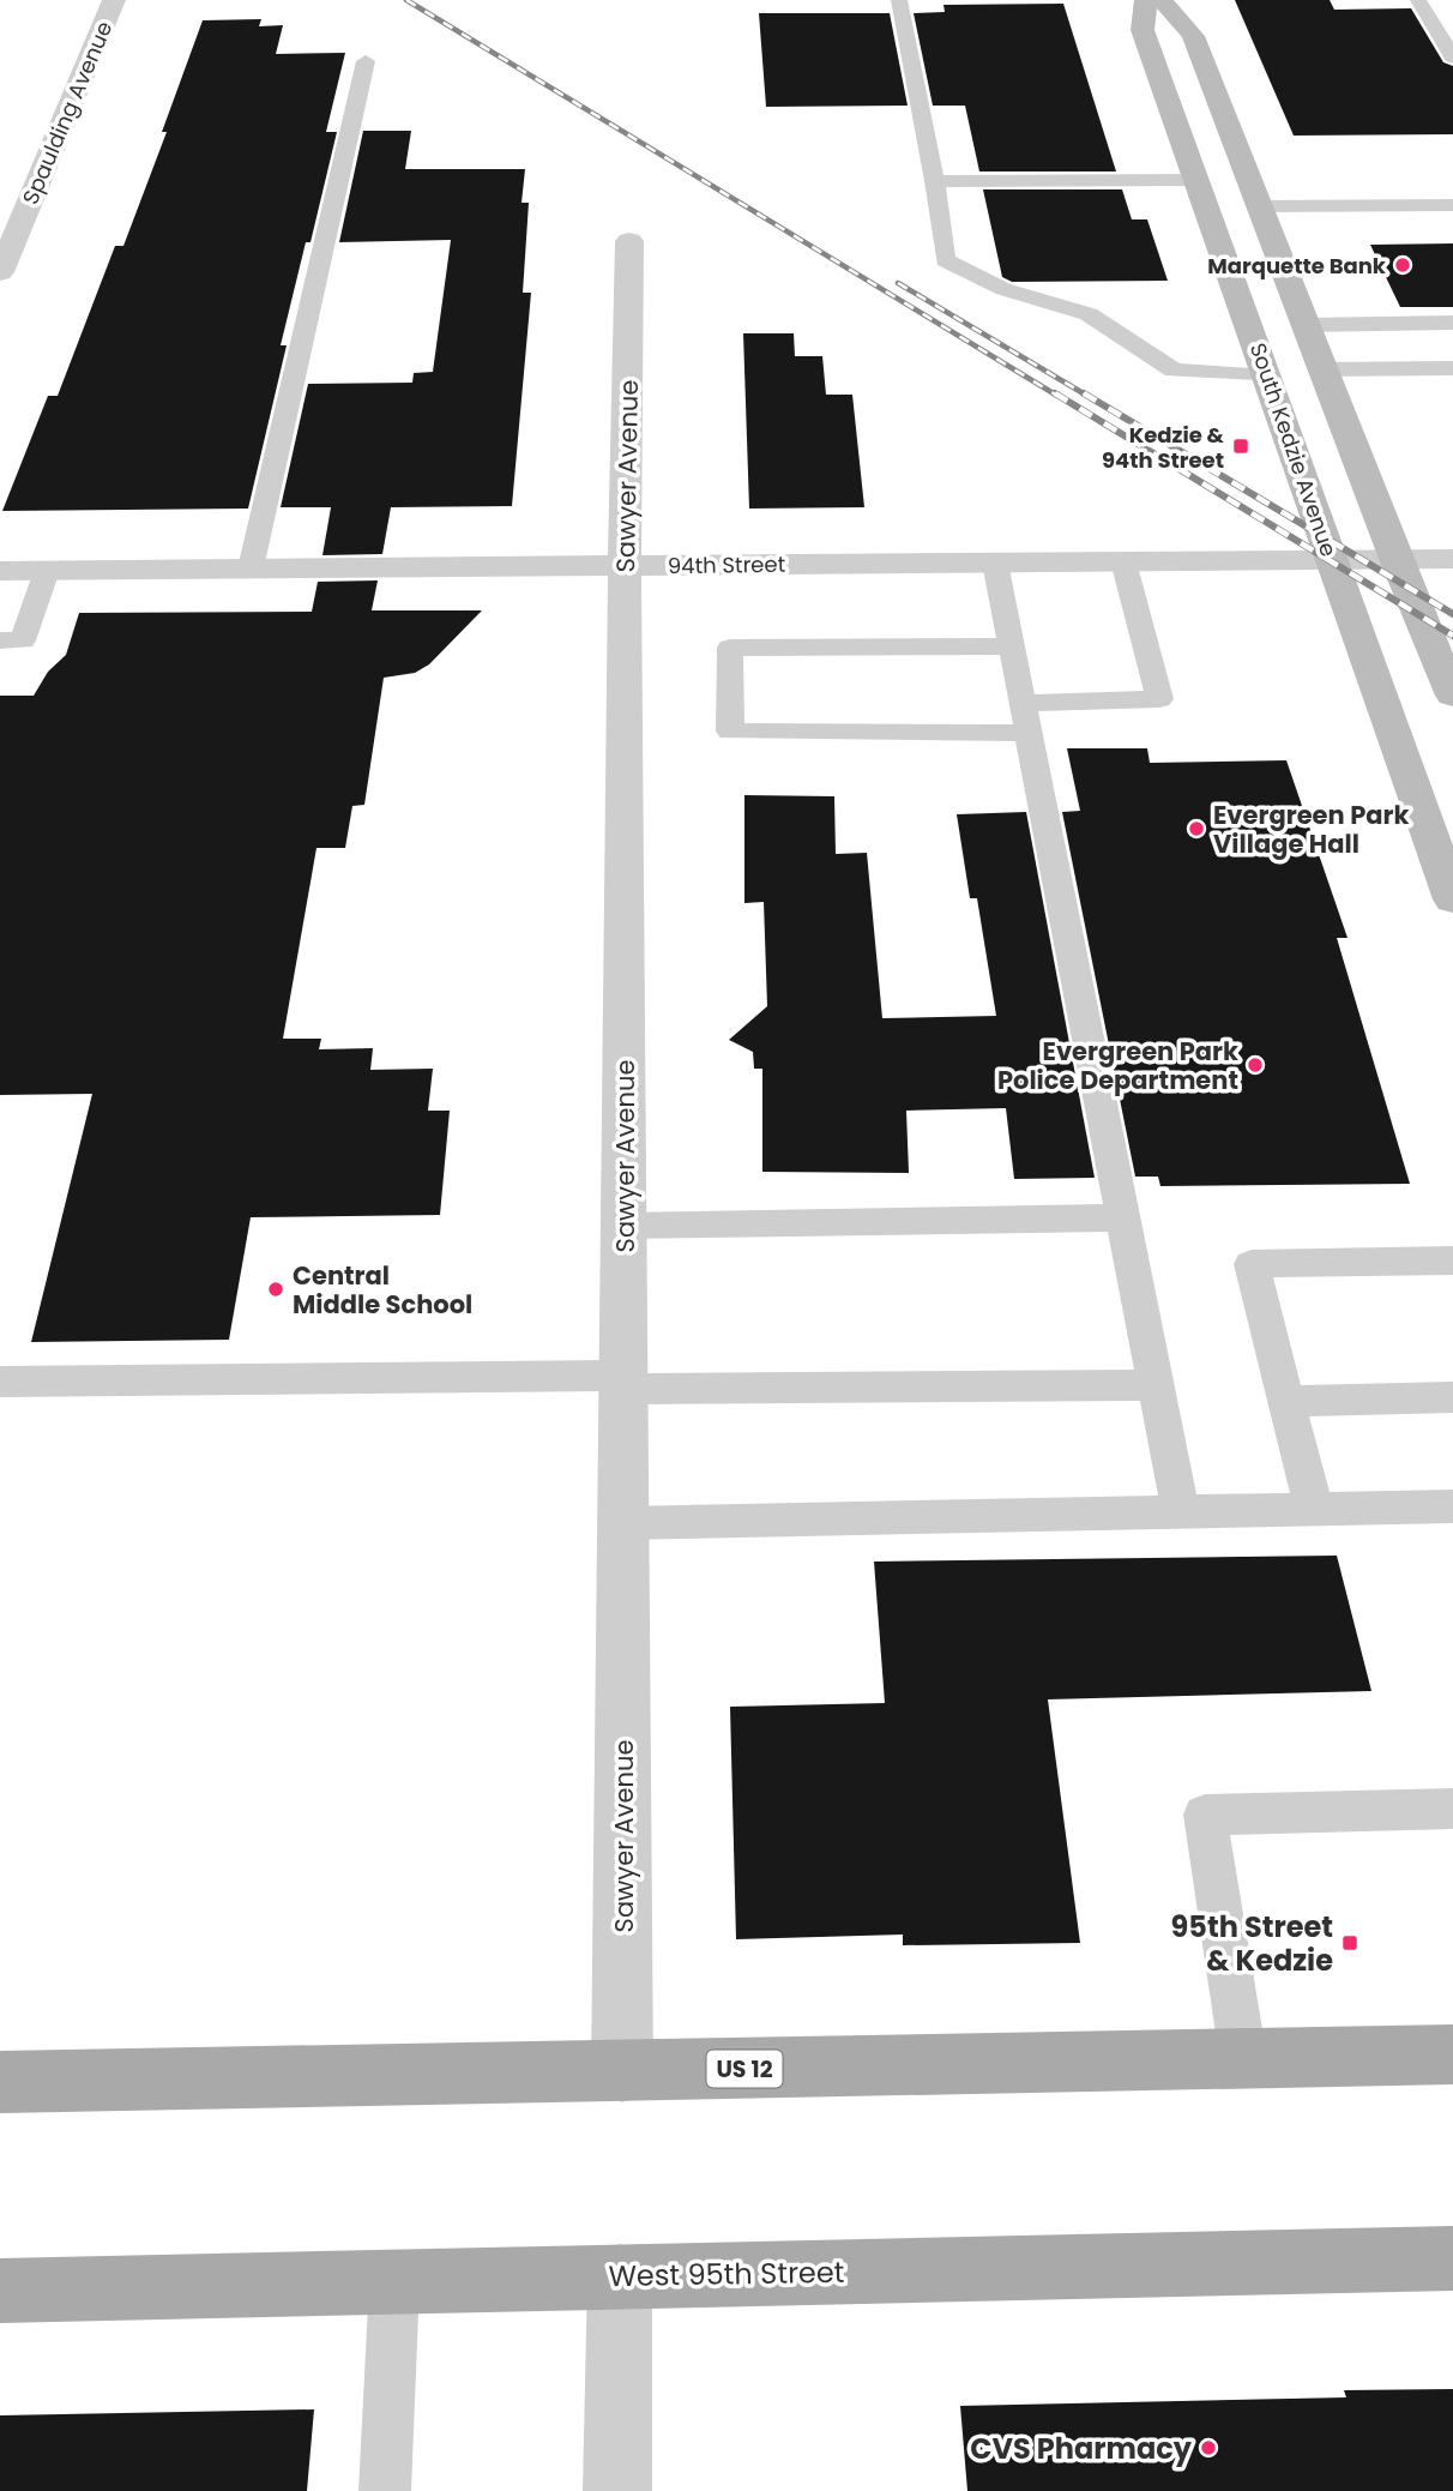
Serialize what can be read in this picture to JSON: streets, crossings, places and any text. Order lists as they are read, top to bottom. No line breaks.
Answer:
{"streets":{"main road":["South Kedzie Avenue","US 12","West 95th Street"],"street":["Spaulding Avenue","Sawyer Avenue","94th Street"]},"crossings":[["South Kedzie Avenue","94th Street"],["Sawyer Avenue","94th Street"],["Sawyer Avenue","US 12"]],"places":{"other":["Marquette Bank","Evergreen Park Village Hall","Evergreen Park Police Department","Central Middle School","CVS Pharmacy"],"transit":["Kedzie & 94th Street","95th Street & Kedzie"]}}
